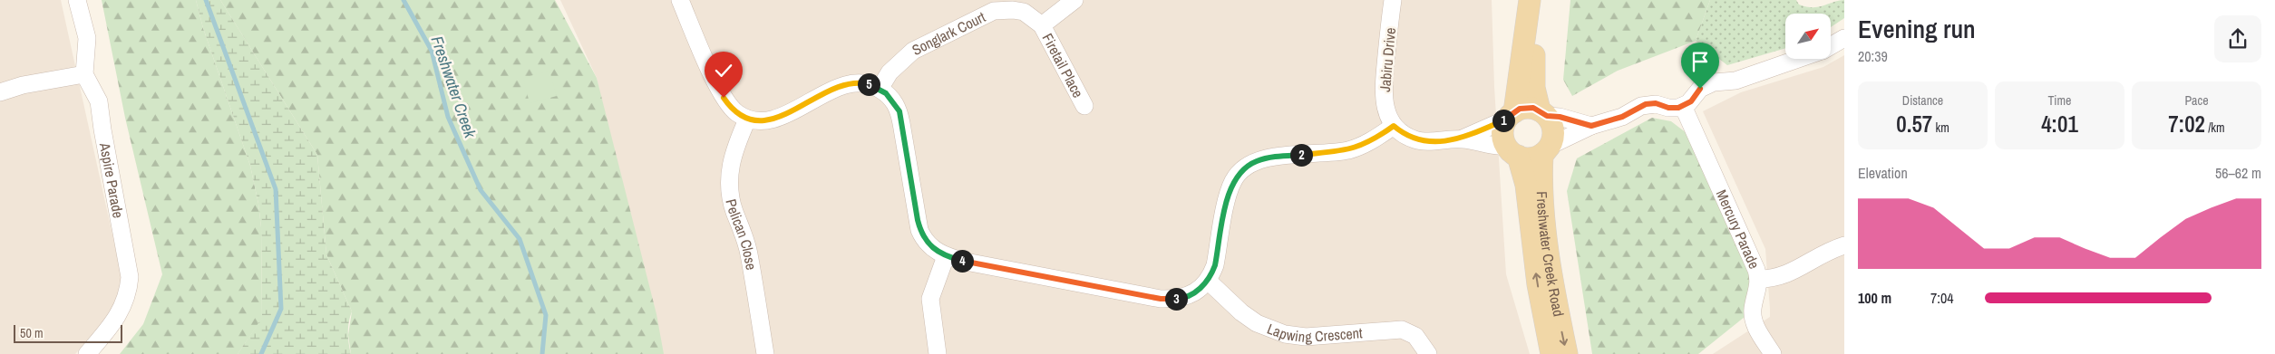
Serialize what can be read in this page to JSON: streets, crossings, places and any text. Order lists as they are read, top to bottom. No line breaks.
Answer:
{"streets":{"main road":["Freshwater Creek Road"],"street":["Songlark Court","Jabiru Drive","Firetail Place","Aspire Parade","Mercury Parade","Pelican Close","Lapwing Crescent"]},"crossings":[["Songlark Court","Firetail Place"]],"water":["Freshwater Creek"],"scale_bar":"50 m","north":"top right","page":{"heading":["Evening run","20:39"],"pins":["5","1","2","4","3"],"stats":[["Distance","0.57 km"],["Time","4:01"],["Pace","7:02 /km"]],"chart":["Elevation","56–62 m"],"list":[{"name":"100 m","note":"7:04"}],"scale":"50 m"}}
